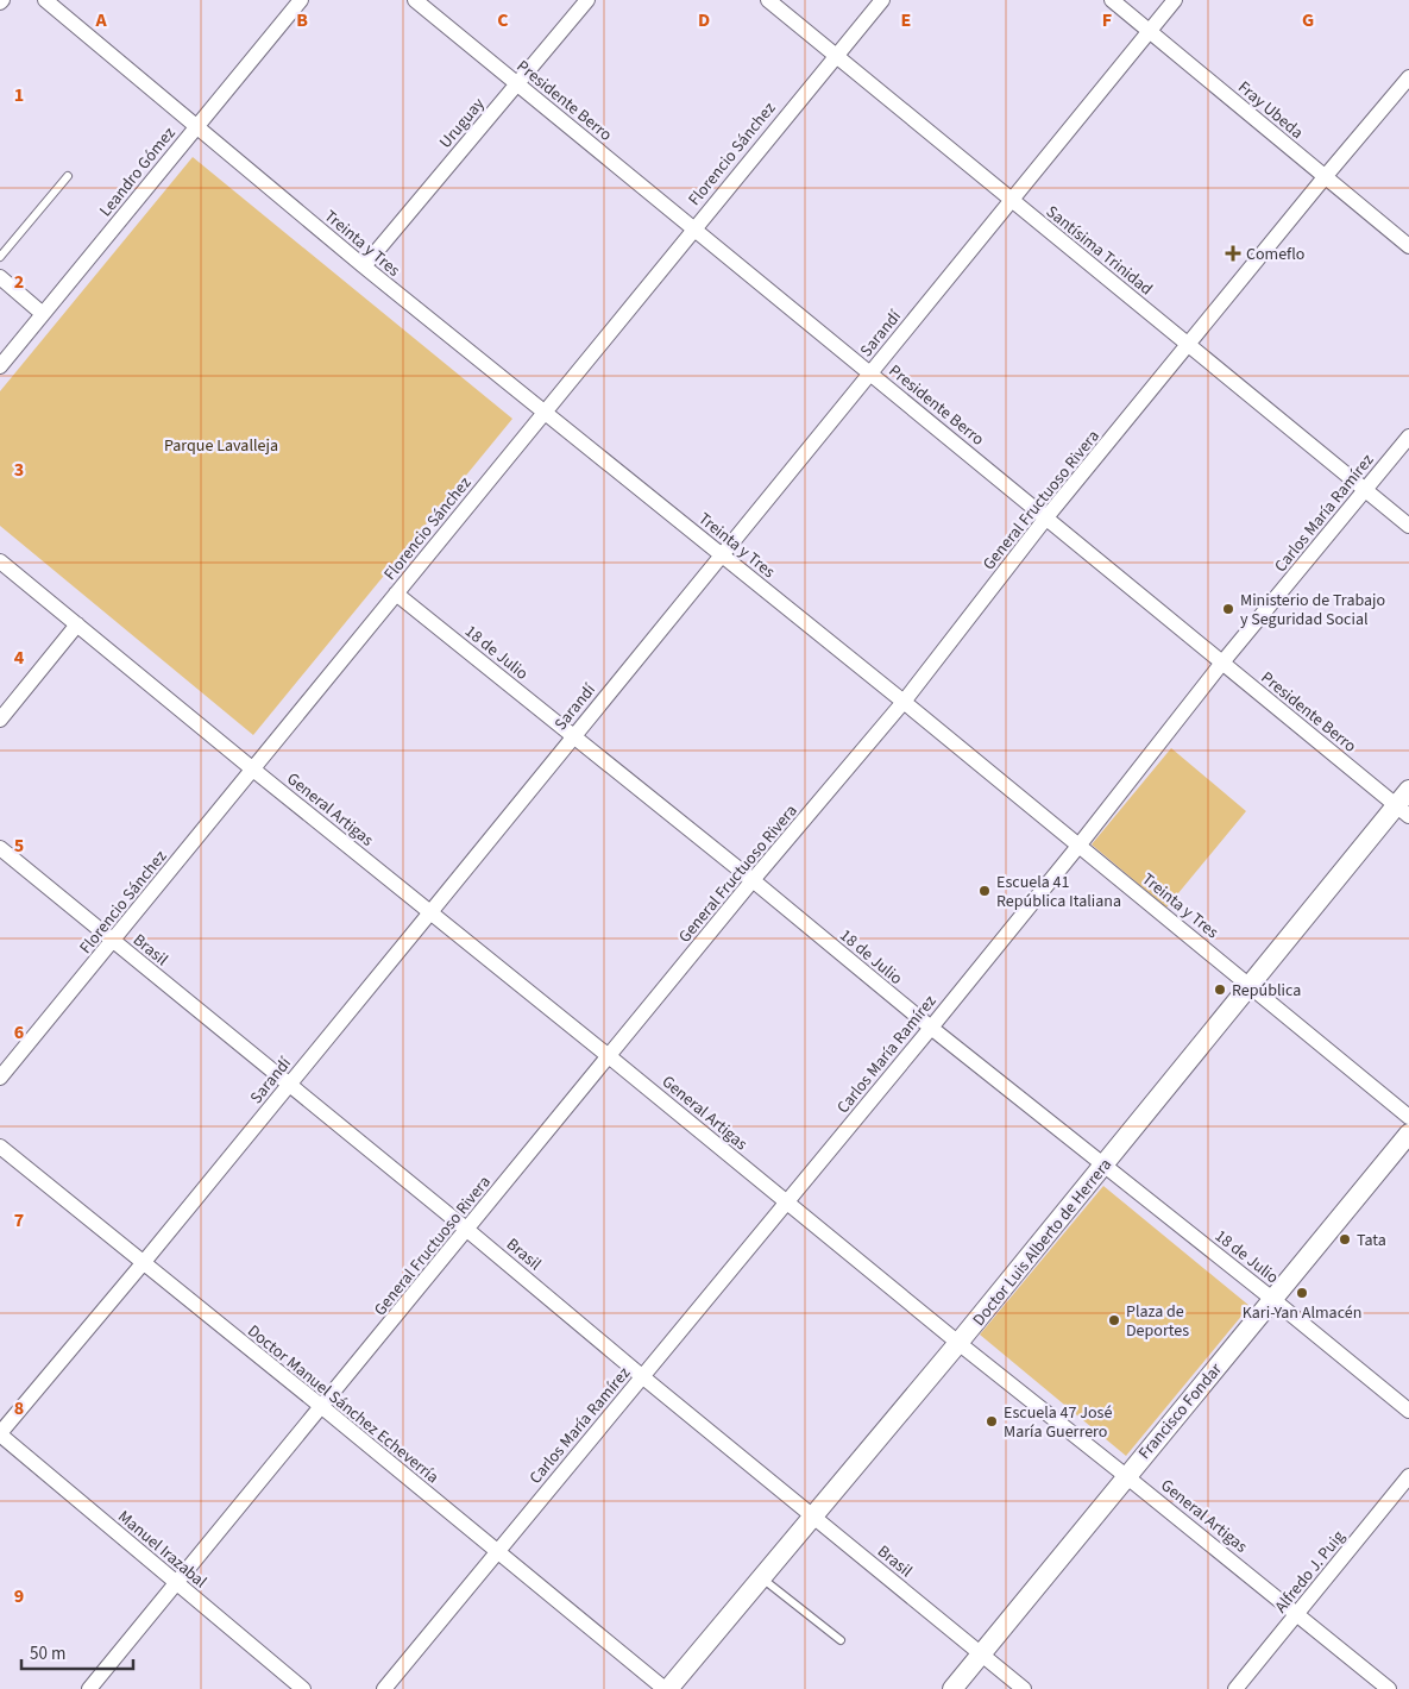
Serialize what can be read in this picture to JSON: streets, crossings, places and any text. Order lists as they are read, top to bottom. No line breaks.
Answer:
{"streets":{"street":["Presidente Berro","Fray Ubeda","Uruguay","Florencio Sánchez","Leandro Gómez","Treinta y Tres","Santísima Trinidad","Sarandí","General Fructuoso Rivera","Carlos María Ramírez","18 de Julio","General Artigas","Brasil","Doctor Luis Alberto de Herrera","Doctor Manuel Sánchez Echeverría","Francisco Fondar","Manuel Irazabal","Alfredo J. Puig"]},"crossings":[["Presidente Berro","Uruguay"],["Presidente Berro","Florencio Sánchez"],["Presidente Berro","Sarandí"],["Presidente Berro","General Fructuoso Rivera"],["Presidente Berro","Carlos María Ramírez"],["Presidente Berro","Doctor Luis Alberto de Herrera"],["Fray Ubeda","Sarandí"],["Fray Ubeda","General Fructuoso Rivera"],["Uruguay","Treinta y Tres"],["Florencio Sánchez","Treinta y Tres"],["Florencio Sánchez","Santísima Trinidad"],["Florencio Sánchez","18 de Julio"],["Florencio Sánchez","General Artigas"],["Florencio Sánchez","Brasil"],["Leandro Gómez","Treinta y Tres"],["Treinta y Tres","Sarandí"],["Treinta y Tres","General Fructuoso Rivera"],["Treinta y Tres","Carlos María Ramírez"],["Treinta y Tres","Doctor Luis Alberto de Herrera"],["Santísima Trinidad","Sarandí"],["Santísima Trinidad","General Fructuoso Rivera"],["Santísima Trinidad","Carlos María Ramírez"],["Sarandí","18 de Julio"],["Sarandí","General Artigas"],["Sarandí","Brasil"],["Sarandí","Doctor Manuel Sánchez Echeverría"],["Sarandí","Manuel Irazabal"],["General Fructuoso Rivera","18 de Julio"],["General Fructuoso Rivera","General Artigas"],["General Fructuoso Rivera","Brasil"],["General Fructuoso Rivera","Doctor Manuel Sánchez Echeverría"],["General Fructuoso Rivera","Manuel Irazabal"],["Carlos María Ramírez","18 de Julio"],["Carlos María Ramírez","General Artigas"],["Carlos María Ramírez","Brasil"],["Carlos María Ramírez","Doctor Manuel Sánchez Echeverría"],["18 de Julio","Doctor Luis Alberto de Herrera"],["18 de Julio","Francisco Fondar"],["General Artigas","Doctor Luis Alberto de Herrera"],["General Artigas","Francisco Fondar"],["General Artigas","Alfredo J. Puig"],["Brasil","Doctor Luis Alberto de Herrera"],["Brasil","Francisco Fondar"],["Doctor Luis Alberto de Herrera","Doctor Manuel Sánchez Echeverría"]],"parks":["Parque Lavalleja"],"places":{"health":["Comeflo"],"other":["Ministerio de Trabajo y Seguridad Social","Escuela 41 República Italiana","República","Tata","Kari-Yan Almacén","Plaza de Deportes","Escuela 47 José María Guerrero"]},"scale_bar":"50 m","grid":{"columns":["A","B","C","D","E","F","G"],"rows":["1","2","3","4","5","6","7","8","9"]}}
